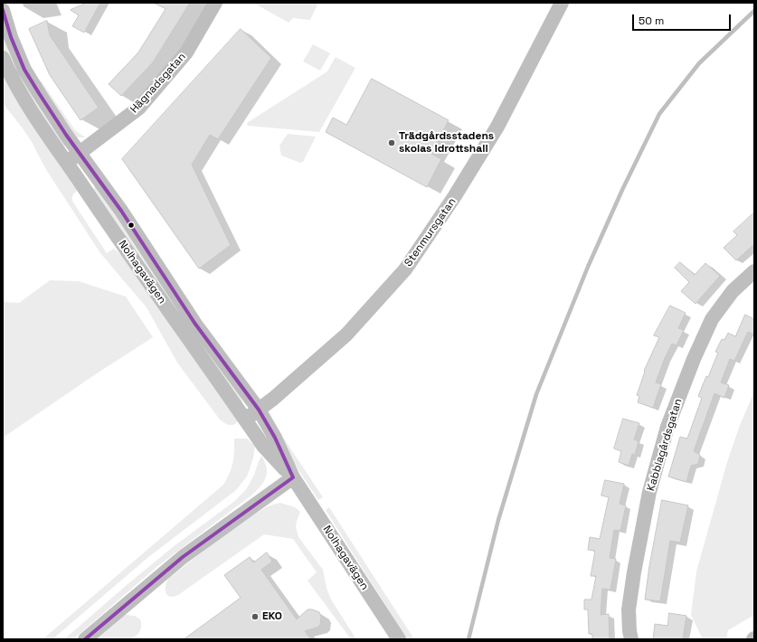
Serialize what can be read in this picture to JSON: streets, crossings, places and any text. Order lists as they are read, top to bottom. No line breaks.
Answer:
{"streets":{"street":["Hägnadsgatan","Stenmursgatan","Nolhagavägen","Kabblagårdsgatan"]},"crossings":[["Hägnadsgatan","Nolhagavägen"],["Stenmursgatan","Nolhagavägen"]],"places":["Trädgårdsstadens skolas idrottshall","EKO"],"scale_bar":"50 m"}
